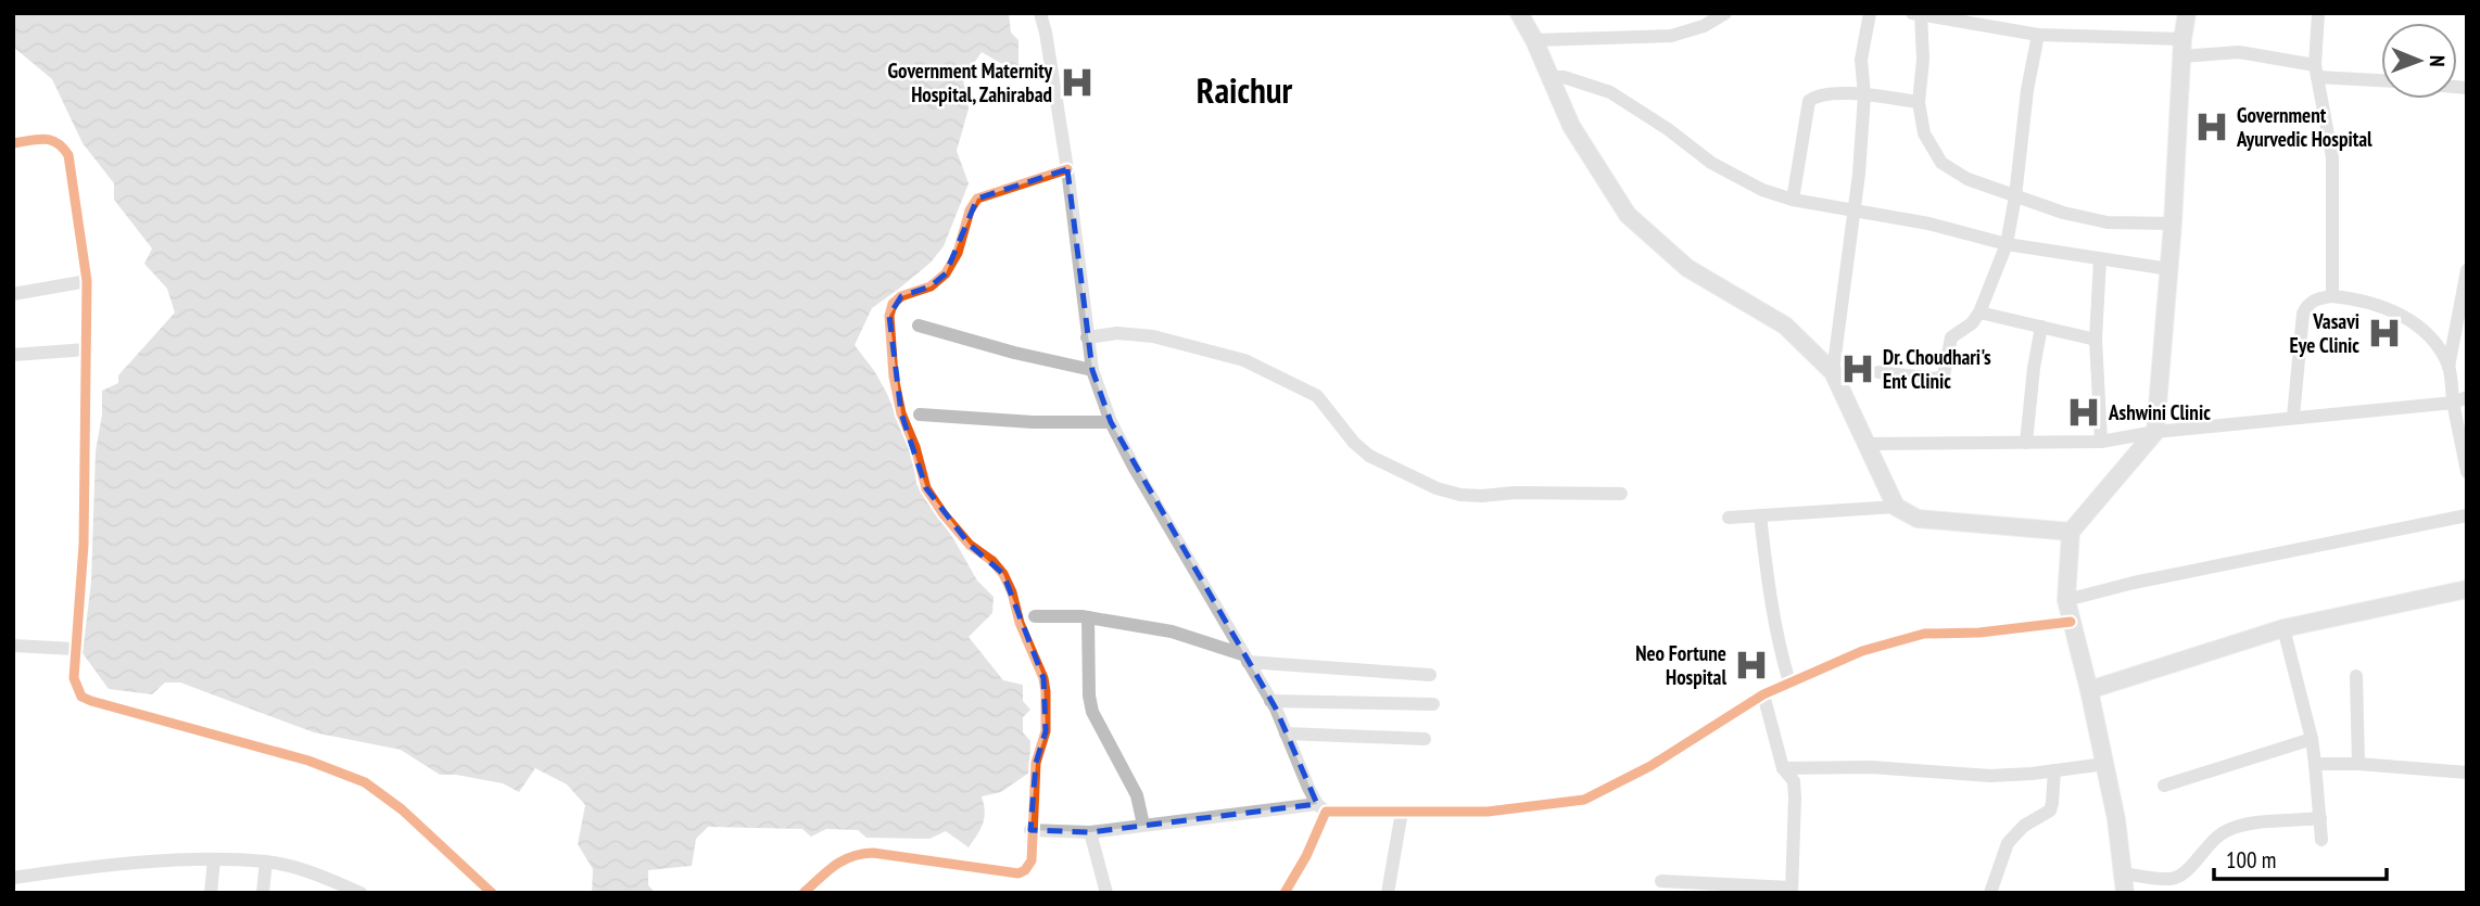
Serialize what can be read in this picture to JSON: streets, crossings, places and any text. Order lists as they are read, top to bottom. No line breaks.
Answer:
{"districts":["Raichur"],"places":{"hospital":["Government Maternity Hospital, Zahirabad","Government Ayurvedic Hospital","Vasavi Eye Clinic","Dr. Choudhari's Ent Clinic","Ashwini Clinic","Neo Fortune Hospital"]},"scale_bar":"100 m","north":"right"}
